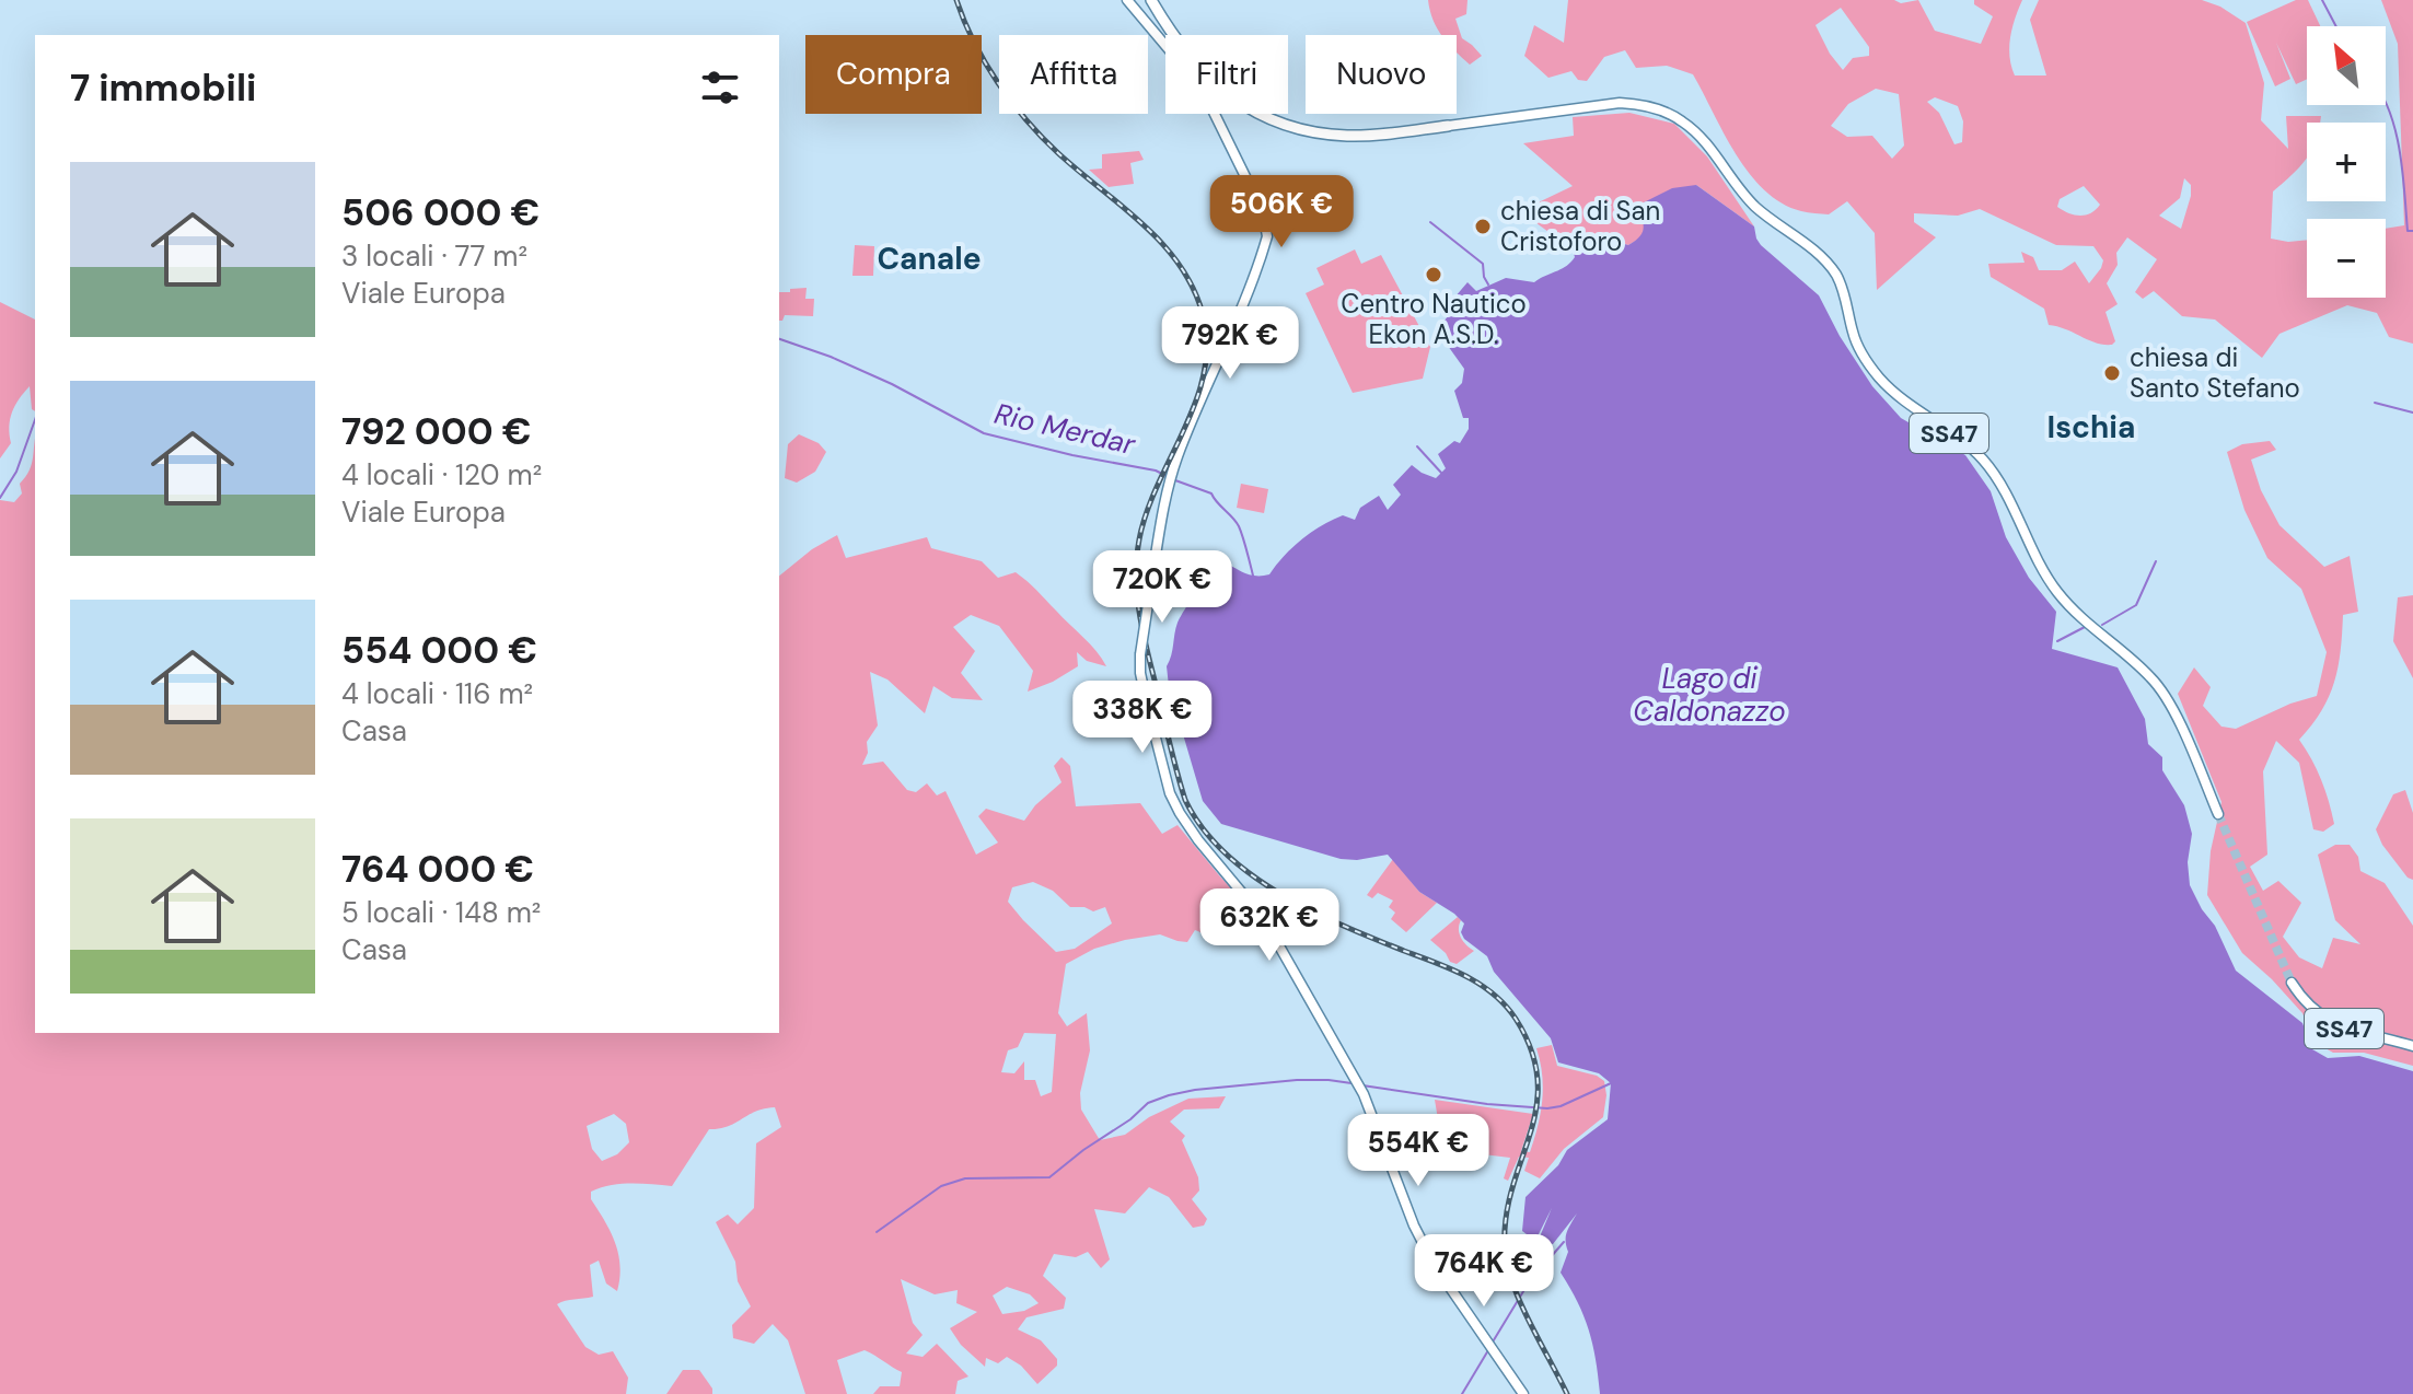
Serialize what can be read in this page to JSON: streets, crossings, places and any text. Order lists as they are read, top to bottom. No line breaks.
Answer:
{"streets":{"highway":["SS47"]},"districts":["Canale","Ischia"],"water":["Rio Merdar","Lago di Caldonazzo"],"places":["chiesa di San Cristoforo","Centro Nautico Ekon A.S.D.","chiesa di Santo Stefano"],"north":"top left","page":{"map_buttons":["+","−"],"chip":["Compra","Affitta","Filtri","Nuovo"],"heading":"7 immobili","list":[{"name":"506 000 €","note":"3 locali · 77 m² · Viale Europa"},{"name":"792 000 €","note":"4 locali · 120 m² · Viale Europa"},{"name":"554 000 €","note":"4 locali · 116 m² · Casa"},{"name":"764 000 €","note":"5 locali · 148 m² · Casa"}],"price":["506K €","792K €","720K €","338K €","632K €","554K €","764K €"]}}
